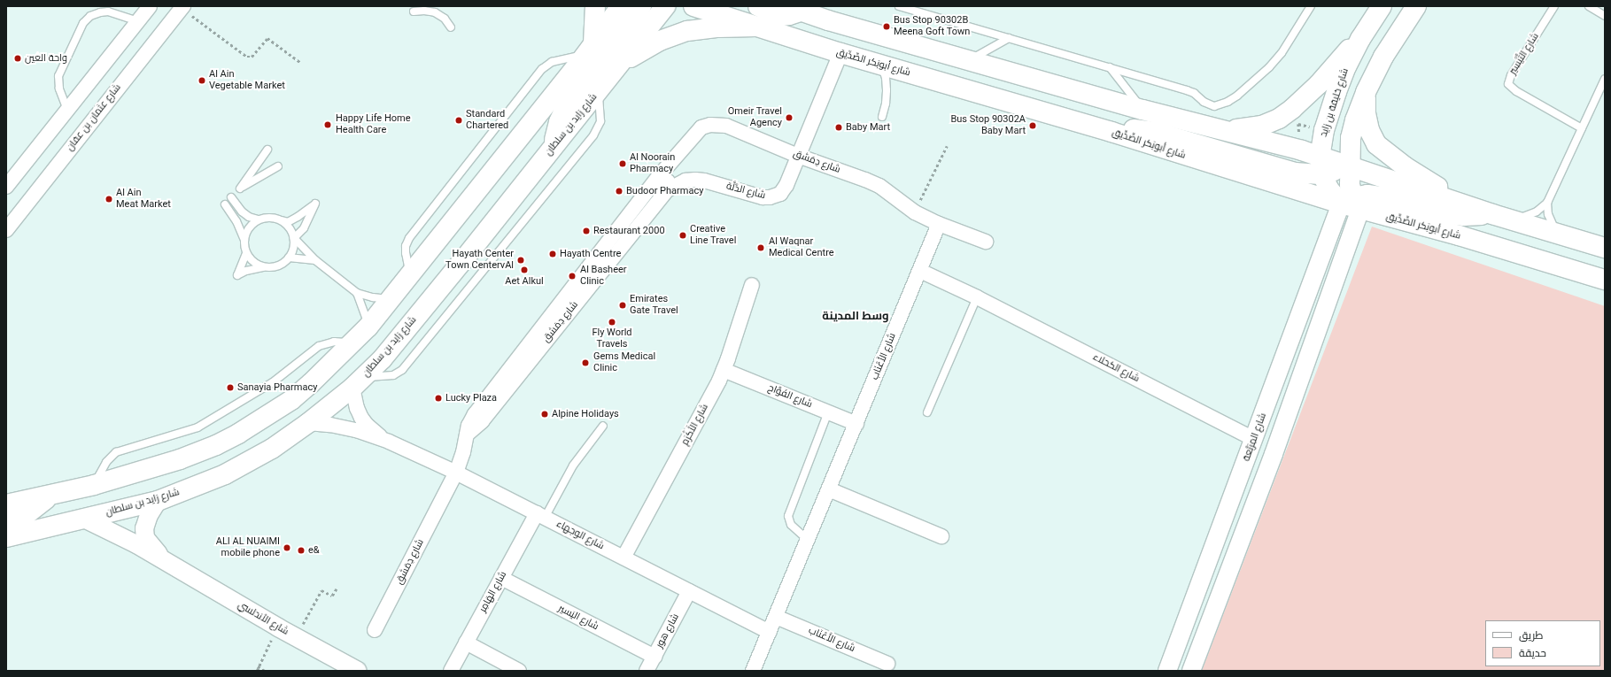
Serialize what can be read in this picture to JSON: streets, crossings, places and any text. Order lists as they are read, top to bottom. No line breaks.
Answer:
{"streets":{"main road":["شارع أبوبَكر الصِّدِّيق","شارع خليفة بن زايد","شارع زايد بن سلطان"],"street":["شارع عثمان بن عفان","شارع دِمَشق","شارع الدَّلَّة","شارع الأَعْنَاب","شارع الكحلاء","شارع الفَوَّاح","شارع الأَكْرَم","شارع المِرَبَّعة","شارع الوجهاء","شارع الهَامِر","شارع اليَسير","شارع الأندلسي","شارع هور"],"lane":["شارع التَّيْسِير"]},"crossings":[["شارع أبوبَكر الصِّدِّيق","شارع الدَّلَّة"],["شارع أبوبَكر الصِّدِّيق","شارع المِرَبَّعة"],["شارع زايد بن سلطان","شارع الوجهاء"],["شارع زايد بن سلطان","شارع الأندلسي"],["شارع دِمَشق","شارع الدَّلَّة"],["شارع دِمَشق","شارع الأَعْنَاب"],["شارع دِمَشق","شارع الوجهاء"],["شارع الأَعْنَاب","شارع الكحلاء"],["شارع الأَعْنَاب","شارع الفَوَّاح"],["شارع الأَعْنَاب","شارع الوجهاء"],["شارع الكحلاء","شارع المِرَبَّعة"],["شارع الفَوَّاح","شارع الأَكْرَم"],["شارع الأَكْرَم","شارع الوجهاء"],["شارع الوجهاء","شارع الهَامِر"],["شارع الوجهاء","شارع هور"],["شارع الهَامِر","شارع اليَسير"],["شارع اليَسير","شارع هور"]],"districts":["وسط المدينة"],"places":["Bus Stop 90302B Meena Goft Town","واحة العين","Al Ain Vegetable Market","Omeir Travel Agency","Standard Chartered","Happy Life Home Health Care","Bus Stop 90302A Baby Mart","Baby Mart","Al Noorain Pharmacy","Budoor Pharmacy","Al Ain Meat Market","Restaurant 2000","Creative Line Travel","Al Waqnar Medical Centre","Hayath Centre","Hayath Center Town CentervAl","Aet Alkul","Al Basheer Clinic","Emirates Gate Travel","Fly World Travels","Gems Medical Clinic","Sanayia Pharmacy","Lucky Plaza","Alpine Holidays","ALI AL NUAIMI mobile phone","e&"],"legend":["طريق","حديقة"]}
